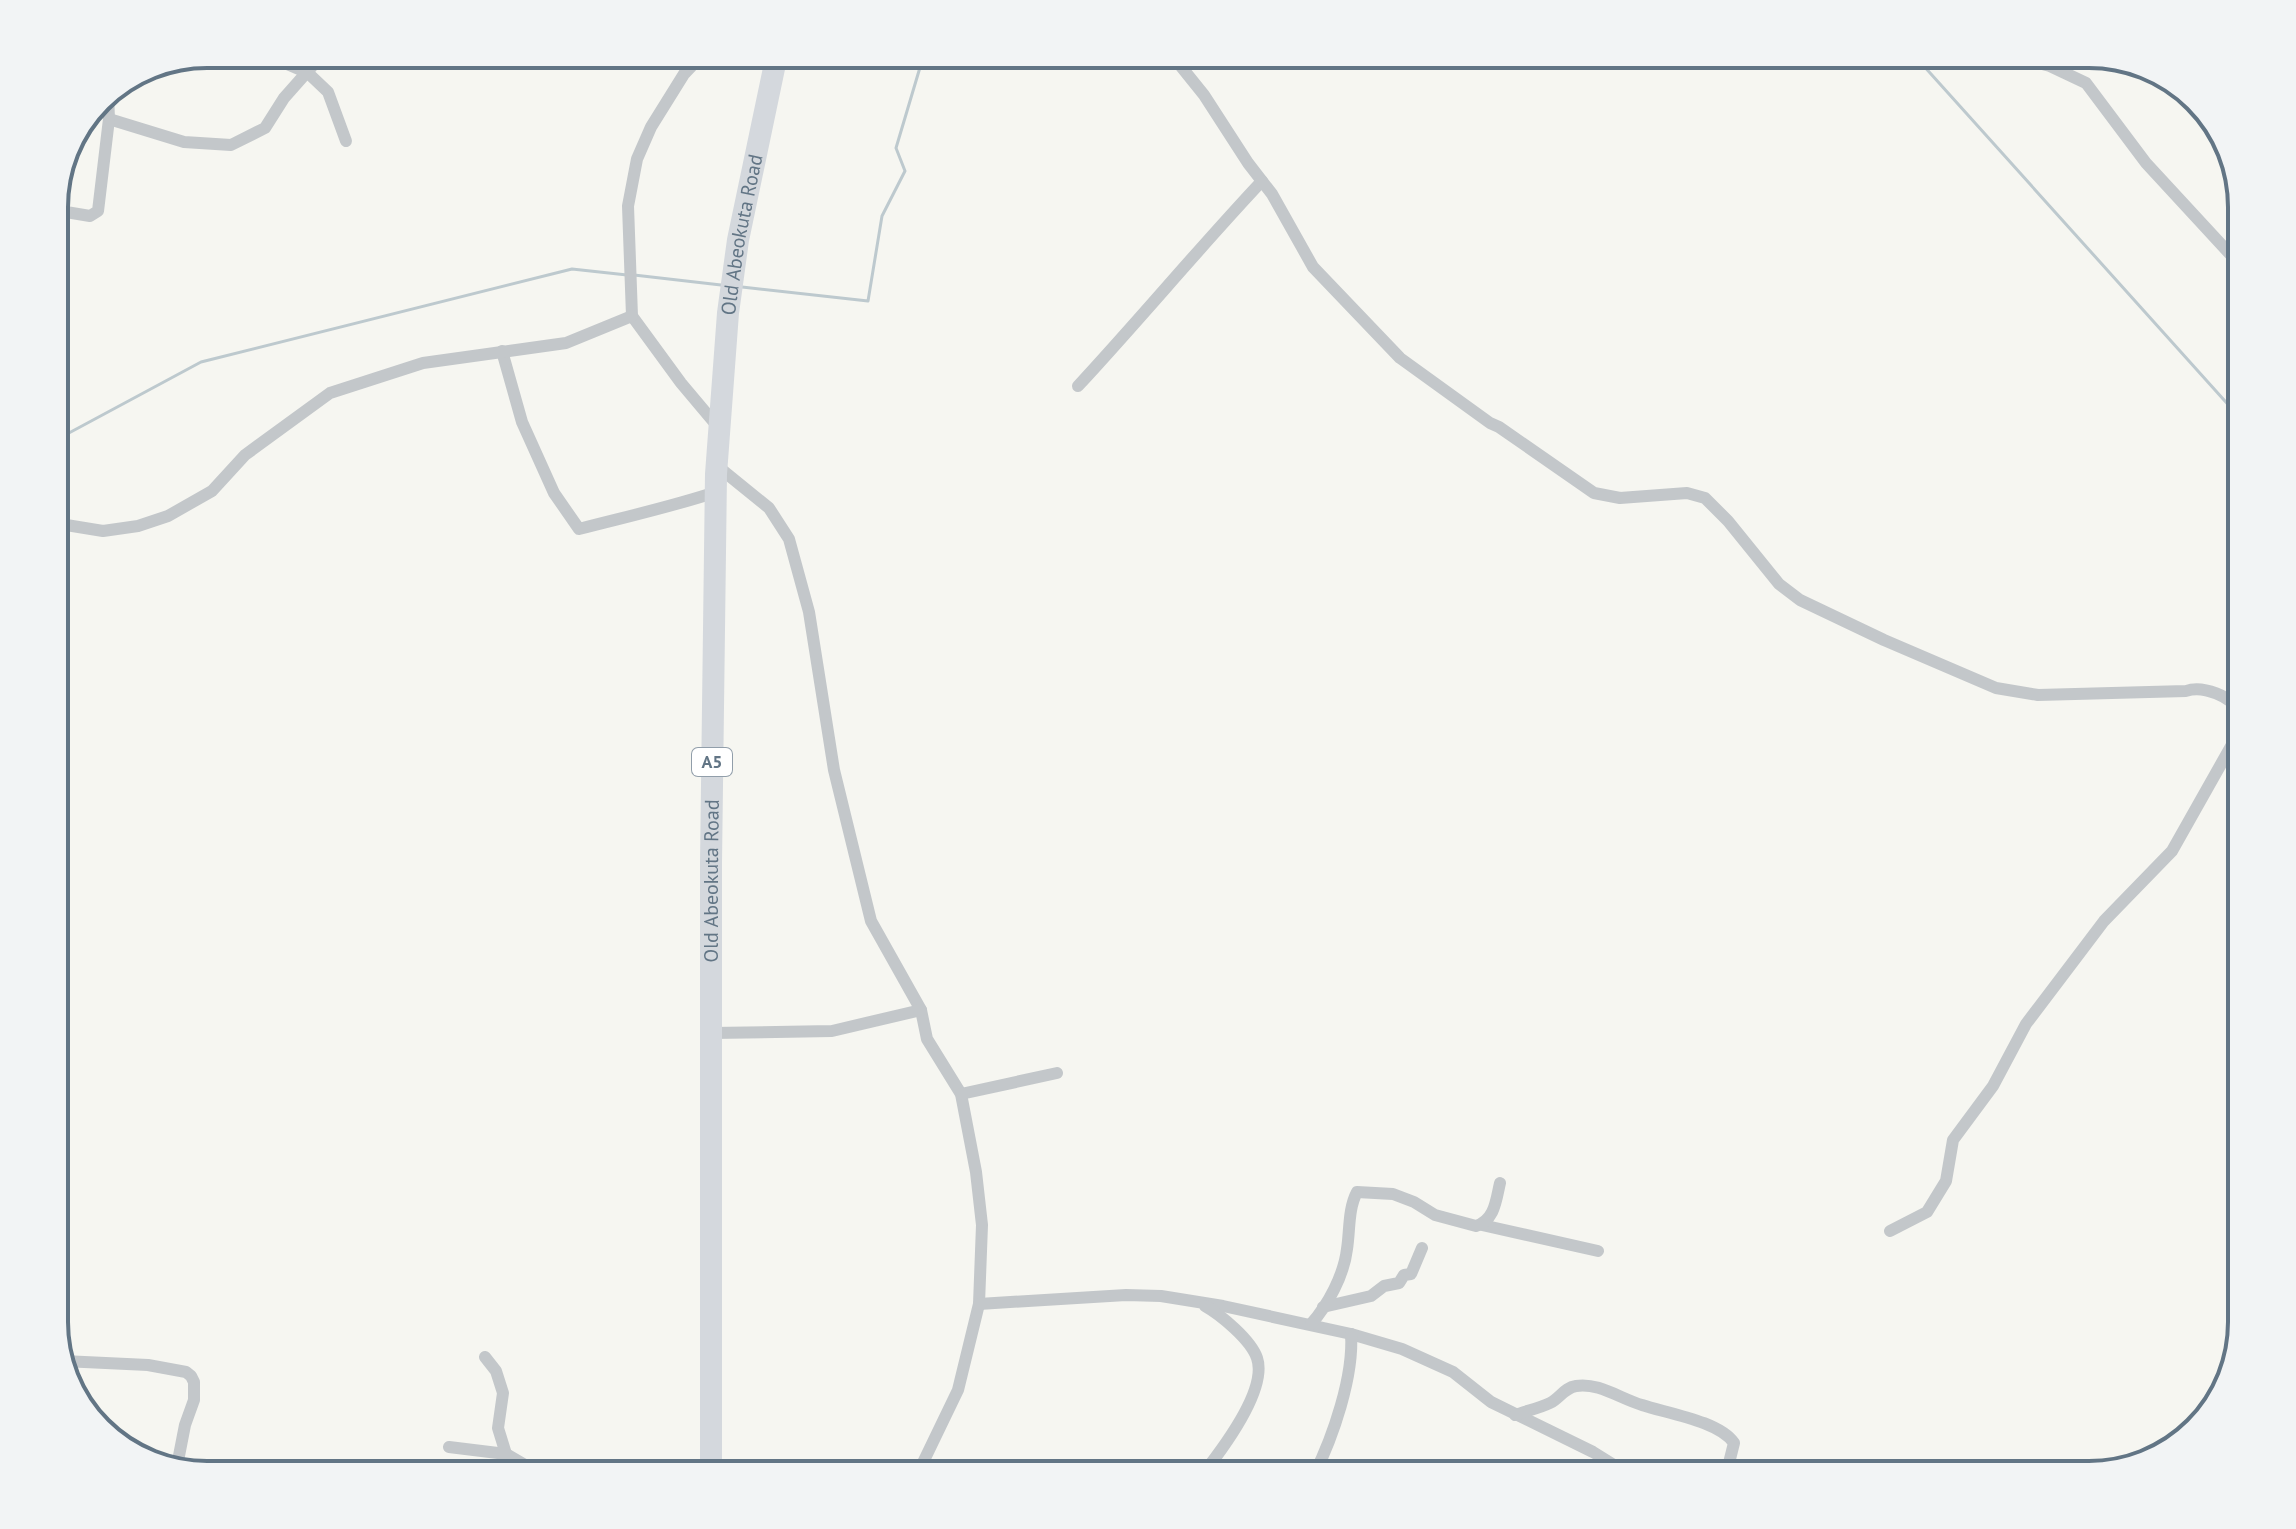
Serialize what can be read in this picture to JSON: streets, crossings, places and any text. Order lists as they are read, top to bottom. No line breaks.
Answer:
{"streets":{"highway":["Old Abeokuta Road","A5"]}}
